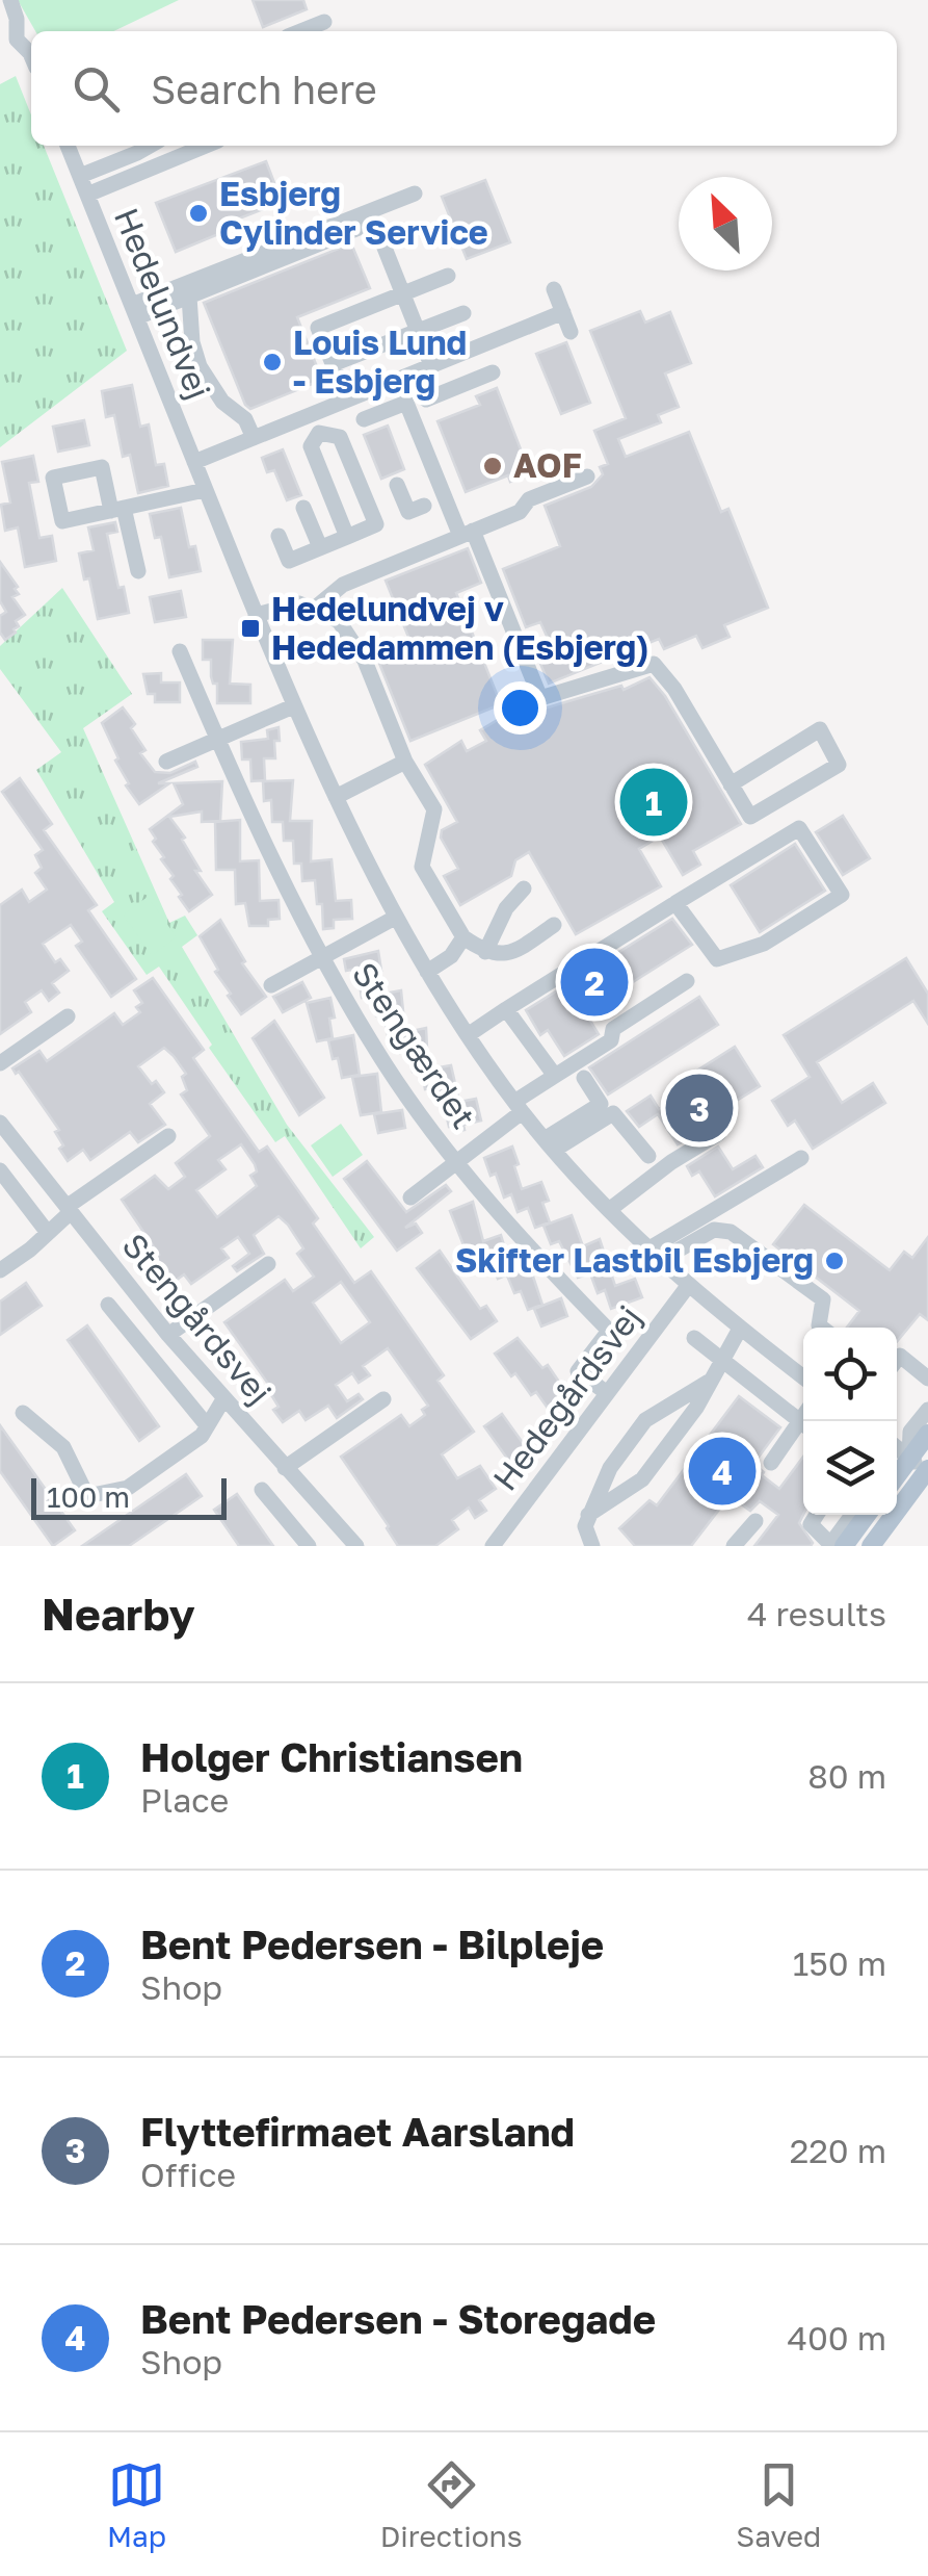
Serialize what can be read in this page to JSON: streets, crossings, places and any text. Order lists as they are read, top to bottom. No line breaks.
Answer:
{"streets":{"street":["Hedelundvej","Stengærdet","Stengårdsvej","Hedegårdsvej"]},"crossings":[["Hedelundvej","Stengærdet"],["Hedelundvej","Hedegårdsvej"],["Stengærdet","Hedegårdsvej"]],"places":{"other":["Esbjerg Cylinder Service","Louis Lund - Esbjerg","AOF","Skifter Lastbil Esbjerg"],"transit":["Hedelundvej v Hededammen (Esbjerg)"]},"scale_bar":"100 m","north":"top left","page":{"search":"Search here","pins":["1","2","3","4"],"scale":"100 m","heading":["Nearby","4 results"],"list":[{"mark":"1","name":"Holger Christiansen","note":"Place","value":"80 m"},{"mark":"2","name":"Bent Pedersen - Bilpleje","note":"Shop","value":"150 m"},{"mark":"3","name":"Flyttefirmaet Aarsland","note":"Office","value":"220 m"},{"mark":"4","name":"Bent Pedersen - Storegade","note":"Shop","value":"400 m"}],"nav":["Map","Directions","Saved"]}}
